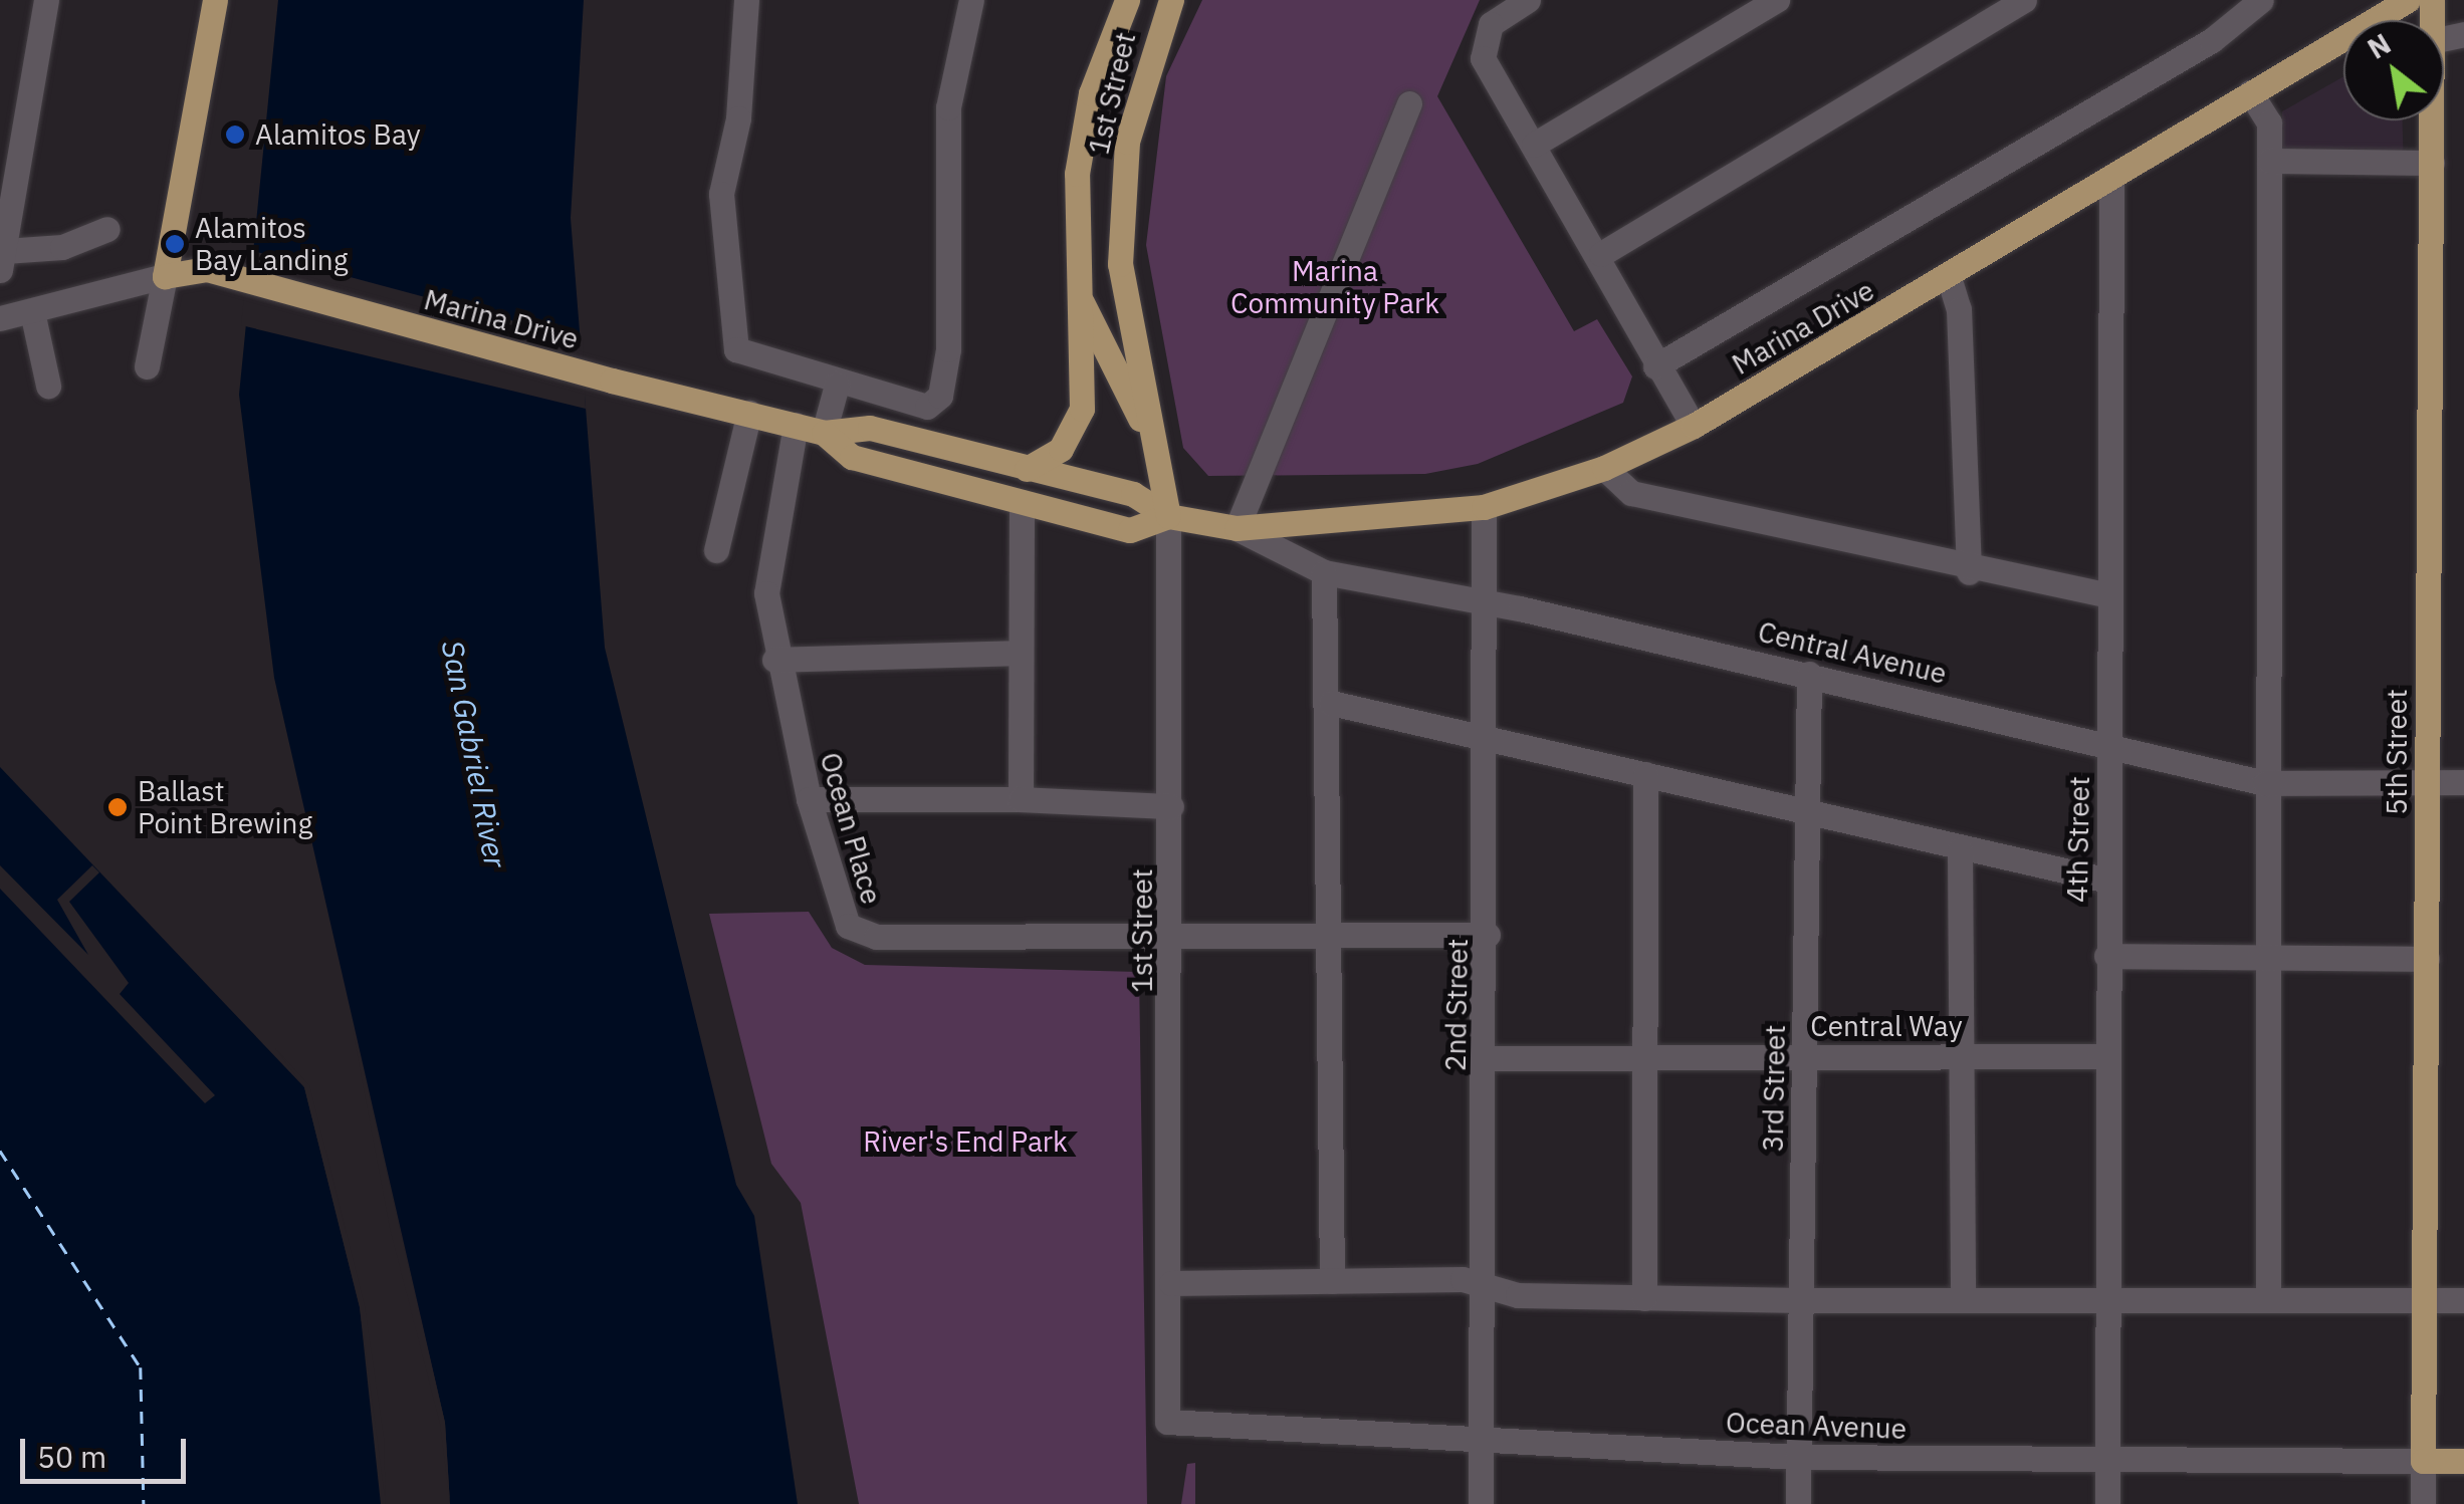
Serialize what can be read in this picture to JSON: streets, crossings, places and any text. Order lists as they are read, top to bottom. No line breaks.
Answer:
{"streets":{"main road":["1st Street","Marina Drive","5th Street","Ocean Avenue"],"street":["Central Avenue","Ocean Place","4th Street","2nd Street","Central Way","3rd Street"]},"crossings":[["1st Street","Marina Drive"],["1st Street","Ocean Place"],["1st Street","Ocean Avenue"],["Marina Drive","Central Avenue"],["Marina Drive","Ocean Place"],["Marina Drive","4th Street"],["Marina Drive","2nd Street"],["Central Avenue","5th Street"],["Central Avenue","4th Street"],["Central Avenue","2nd Street"],["Central Avenue","3rd Street"],["5th Street","Ocean Avenue"],["4th Street","Central Way"],["4th Street","Ocean Avenue"],["2nd Street","Central Way"],["2nd Street","Ocean Avenue"],["Central Way","3rd Street"],["3rd Street","Ocean Avenue"]],"water":["San Gabriel River"],"parks":["Marina Community Park","River's End Park"],"places":["Alamitos Bay","Alamitos Bay Landing","Ballast Point Brewing"],"scale_bar":"50 m","north":"top left"}
